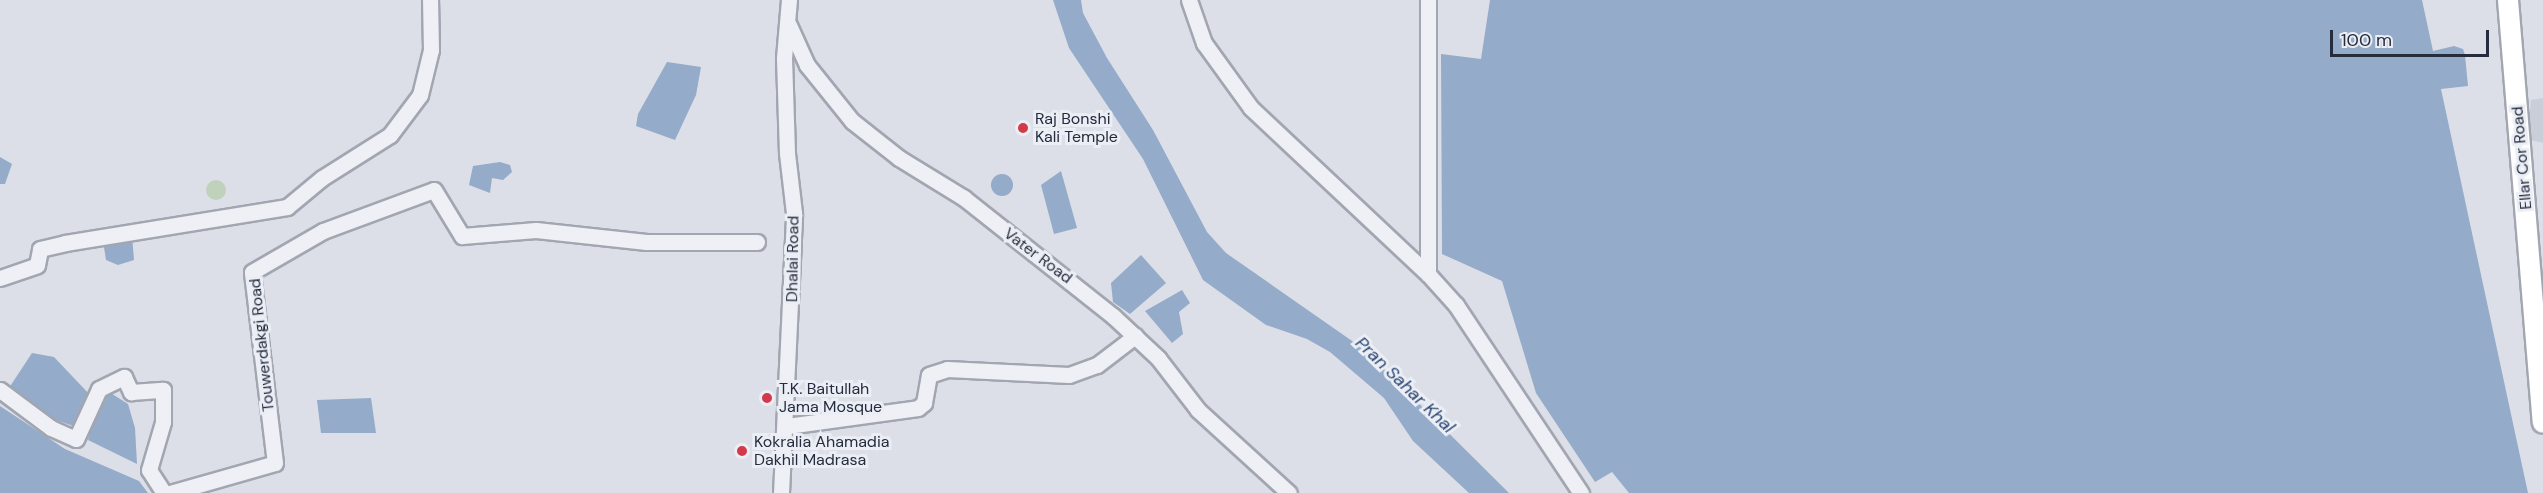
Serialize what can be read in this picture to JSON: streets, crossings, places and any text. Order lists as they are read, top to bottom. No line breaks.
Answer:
{"streets":{"main road":["Ellar Cor Road"],"street":["Vater Road","Dhalai Road","Touwerdakgi Road"]},"crossings":[["Vater Road","Dhalai Road"]],"water":["Pran Sahar Khal"],"places":["Raj Bonshi Kali Temple","T.K. Baitullah Jama Mosque","Kokralia Ahamadia Dakhil Madrasa"],"scale_bar":"100 m"}
